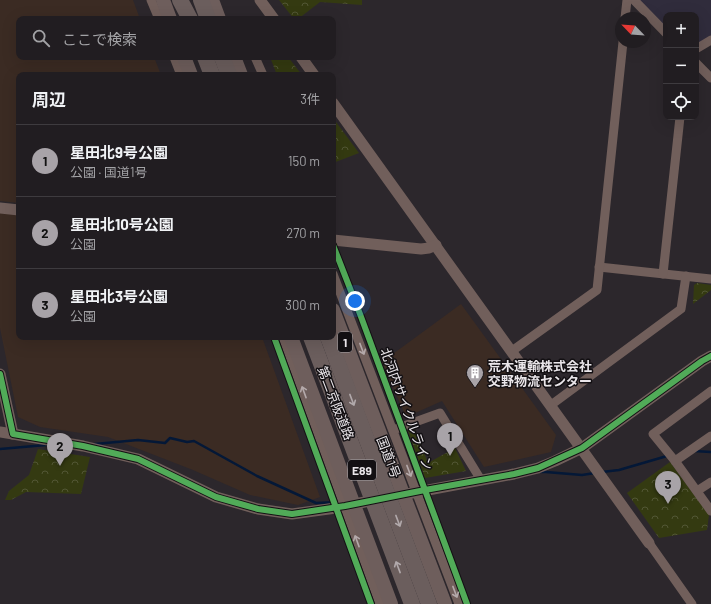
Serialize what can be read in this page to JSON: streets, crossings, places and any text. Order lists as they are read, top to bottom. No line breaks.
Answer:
{"streets":{"highway":["1","第二京阪道路","国道1号","E89"],"cycle path":["北河内サイクルライン"]},"places":{"building":["荒木運輸株式会社 交野物流センター"]},"north":"top left","page":{"map_buttons":["+","−"],"search":"ここで検索","heading":["周辺","3件"],"list":[{"mark":"1","name":"星田北9号公園","note":"公園 · 国道1号","value":"150 m"},{"mark":"2","name":"星田北10号公園","note":"公園","value":"270 m"},{"mark":"3","name":"星田北3号公園","note":"公園","value":"300 m"}],"pins":["1","2","3"]}}
